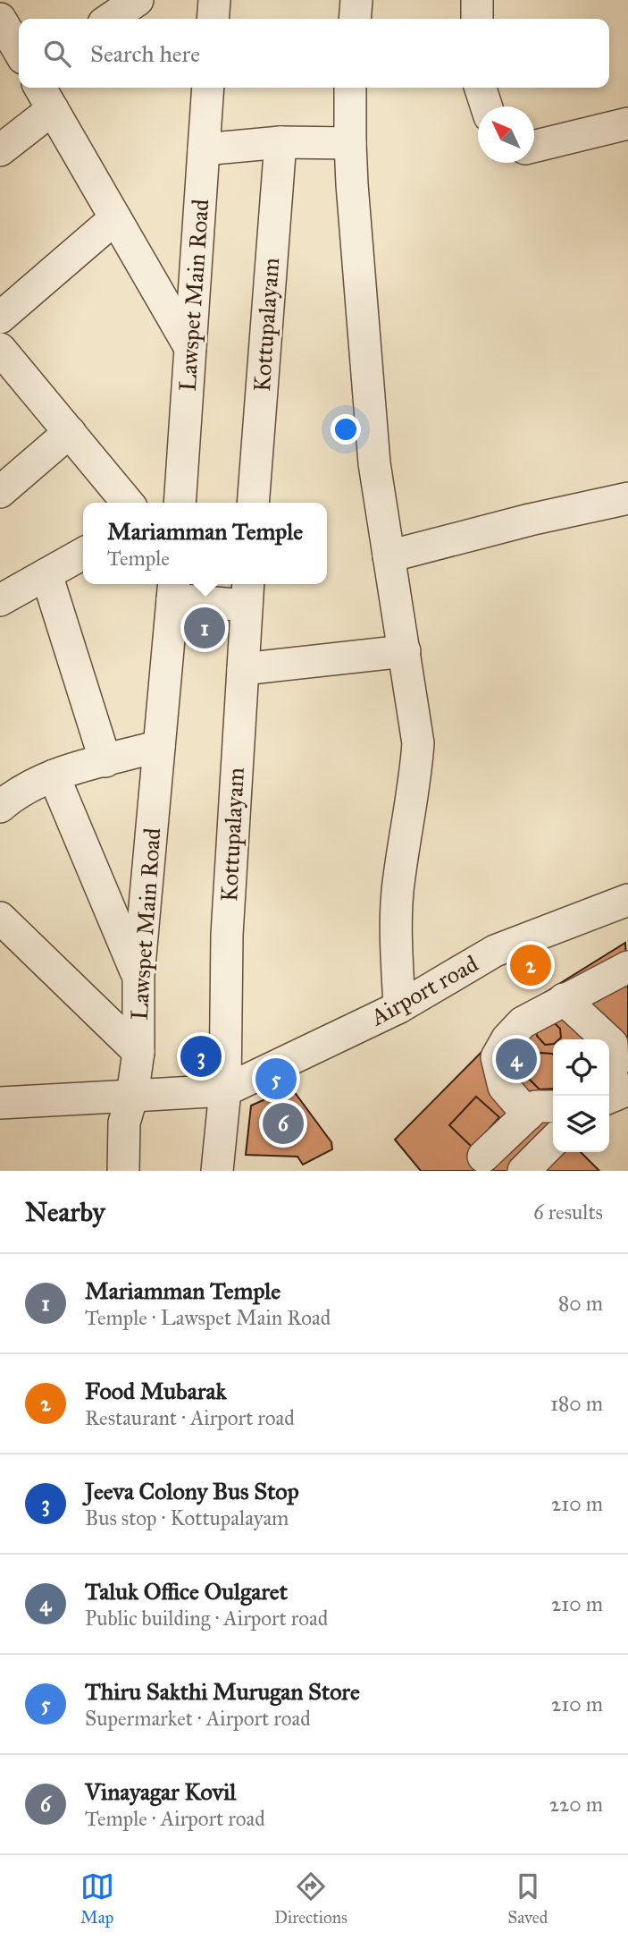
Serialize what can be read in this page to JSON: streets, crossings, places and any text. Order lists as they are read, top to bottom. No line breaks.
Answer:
{"streets":{"street":["Lawspet Main Road","Kottupalayam","Airport road"]},"crossings":[["Kottupalayam","Airport road"]],"north":"top left","page":{"search":"Search here","popup":["Mariamman Temple","Temple"],"pins":["1","2","3","4","5","6"],"heading":["Nearby","6 results"],"list":[{"mark":"1","name":"Mariamman Temple","note":"Temple · Lawspet Main Road","value":"80 m"},{"mark":"2","name":"Food Mubarak","note":"Restaurant · Airport road","value":"180 m"},{"mark":"3","name":"Jeeva Colony Bus Stop","note":"Bus stop · Kottupalayam","value":"210 m"},{"mark":"4","name":"Taluk Office Oulgaret","note":"Public building · Airport road","value":"210 m"},{"mark":"5","name":"Thiru Sakthi Murugan Store","note":"Supermarket · Airport road","value":"210 m"},{"mark":"6","name":"Vinayagar Kovil","note":"Temple · Airport road","value":"220 m"}],"nav":["Map","Directions","Saved"]}}
